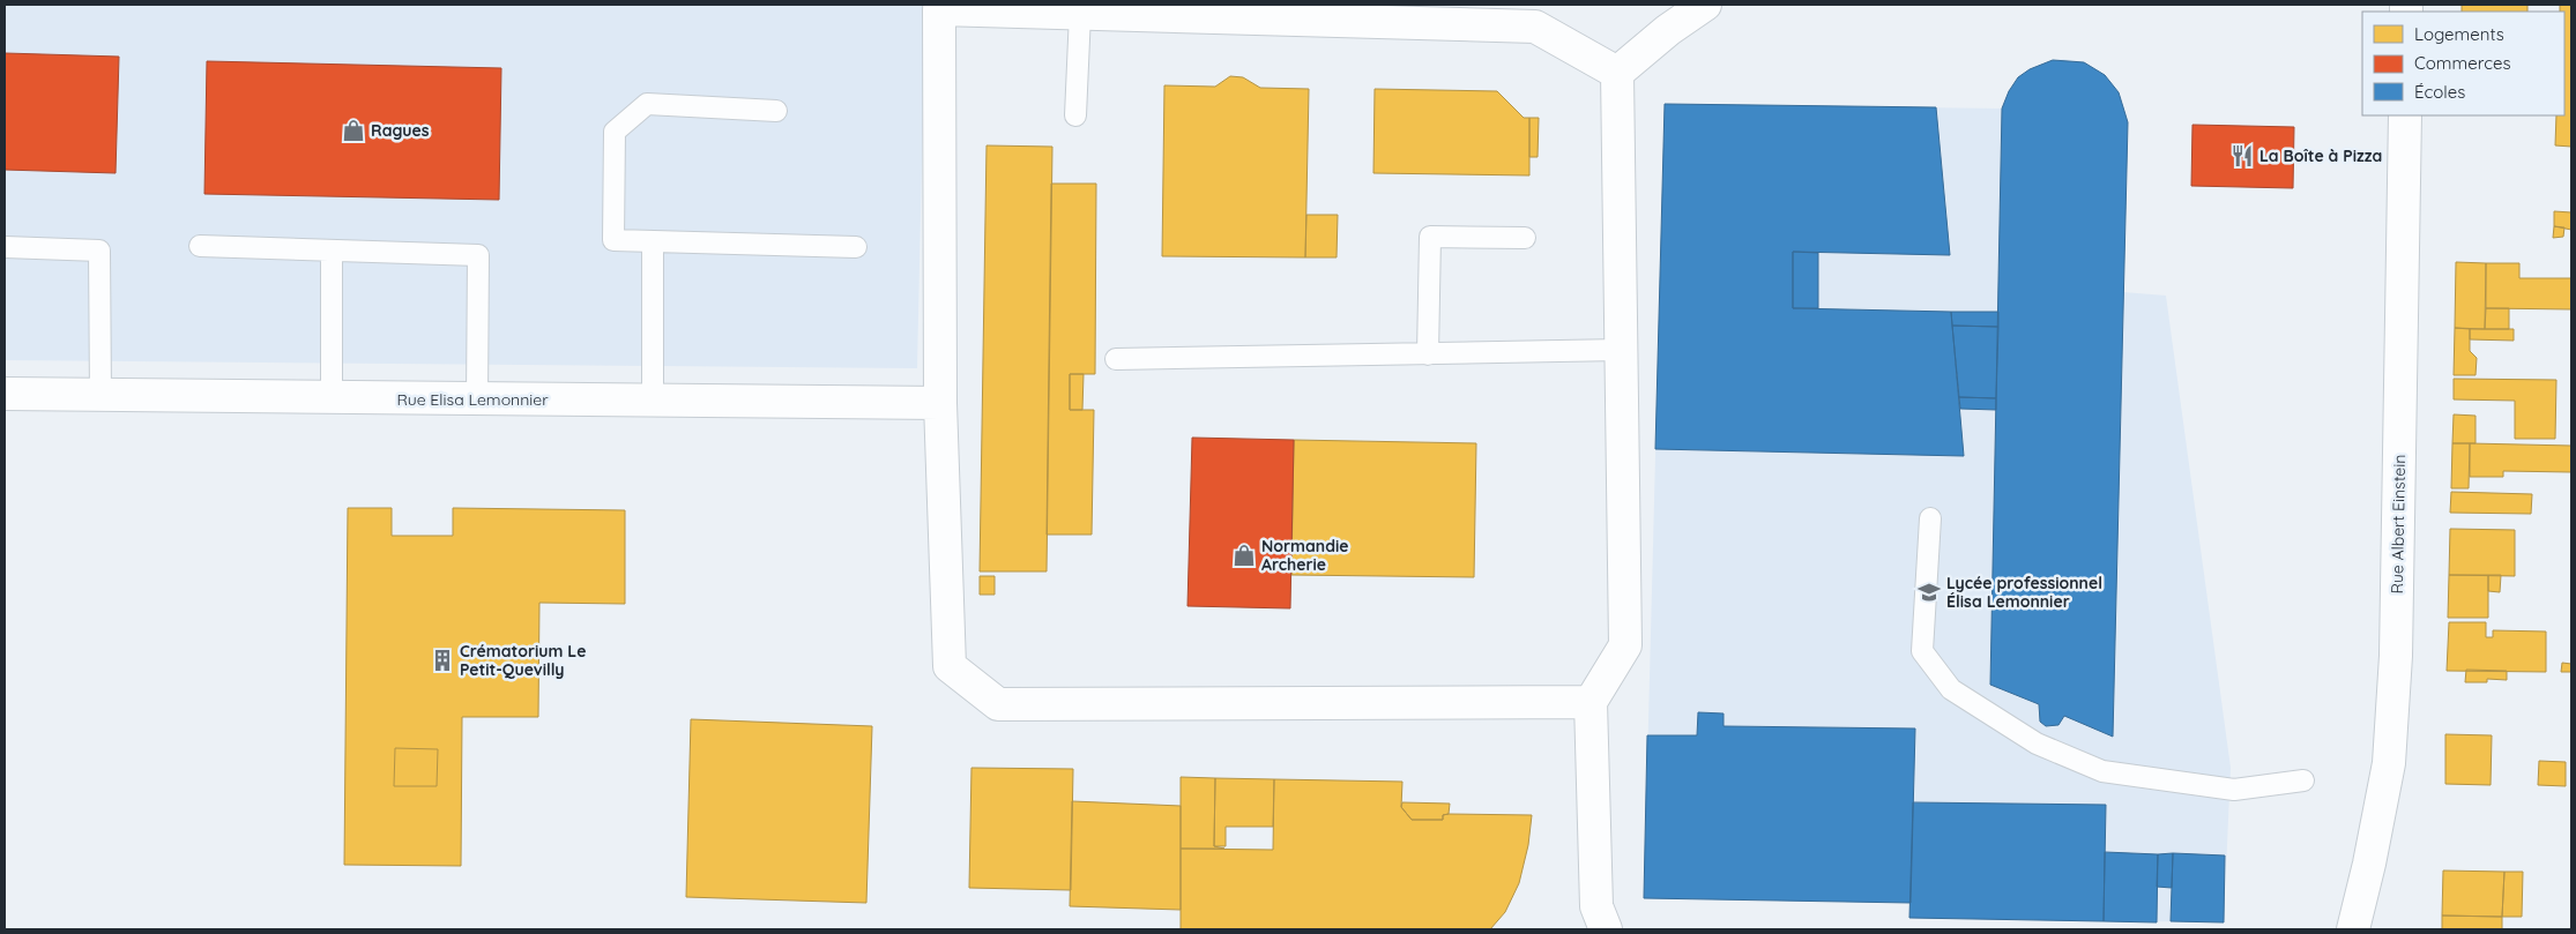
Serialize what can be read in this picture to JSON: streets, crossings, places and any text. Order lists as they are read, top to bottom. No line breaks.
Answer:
{"streets":{"street":["Rue Elisa Lemonnier","Rue Albert Einstein"]},"places":{"shop":["Ragues","Normandie Archerie"],"restaurant":["La Boîte à Pizza"],"school or university":["Lycée professionnel Élisa Lemonnier"],"building":["Crématorium Le Petit-Quevilly"]},"legend":["Logements","Commerces","Écoles"]}
